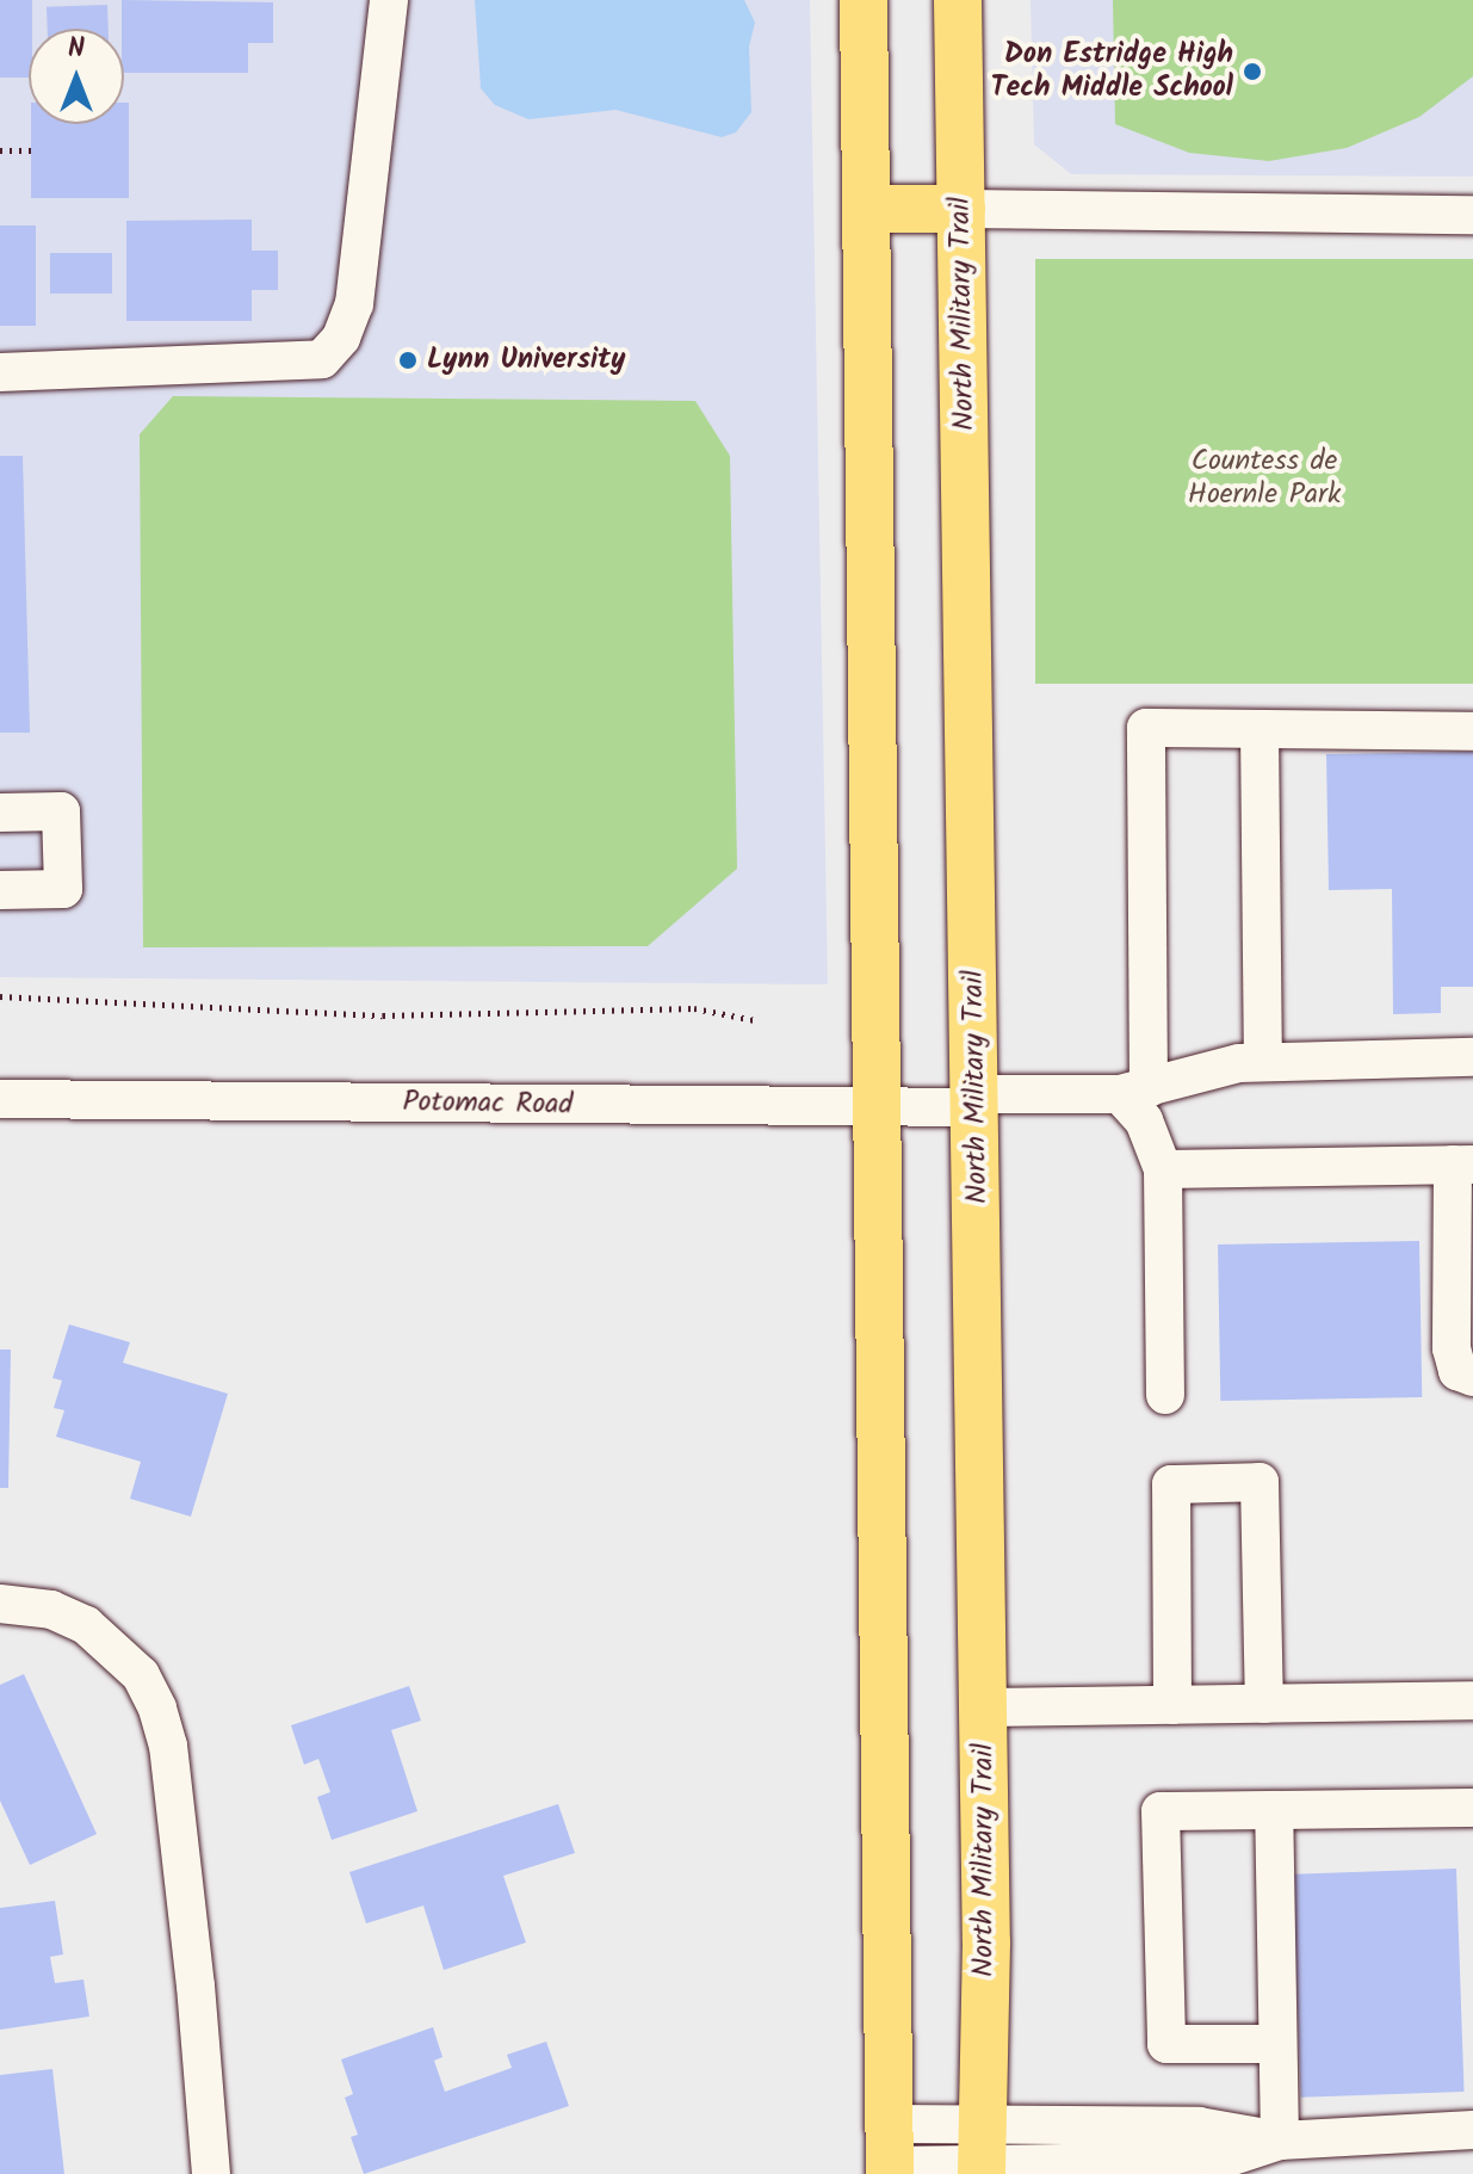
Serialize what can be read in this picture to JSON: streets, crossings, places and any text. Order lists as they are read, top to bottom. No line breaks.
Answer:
{"streets":{"main road":["North Military Trail"],"street":["Potomac Road"]},"crossings":[["North Military Trail","Potomac Road"]],"parks":["Countess de Hoernle Park"],"places":["Don Estridge High Tech Middle School","Lynn University"],"north":"top"}
